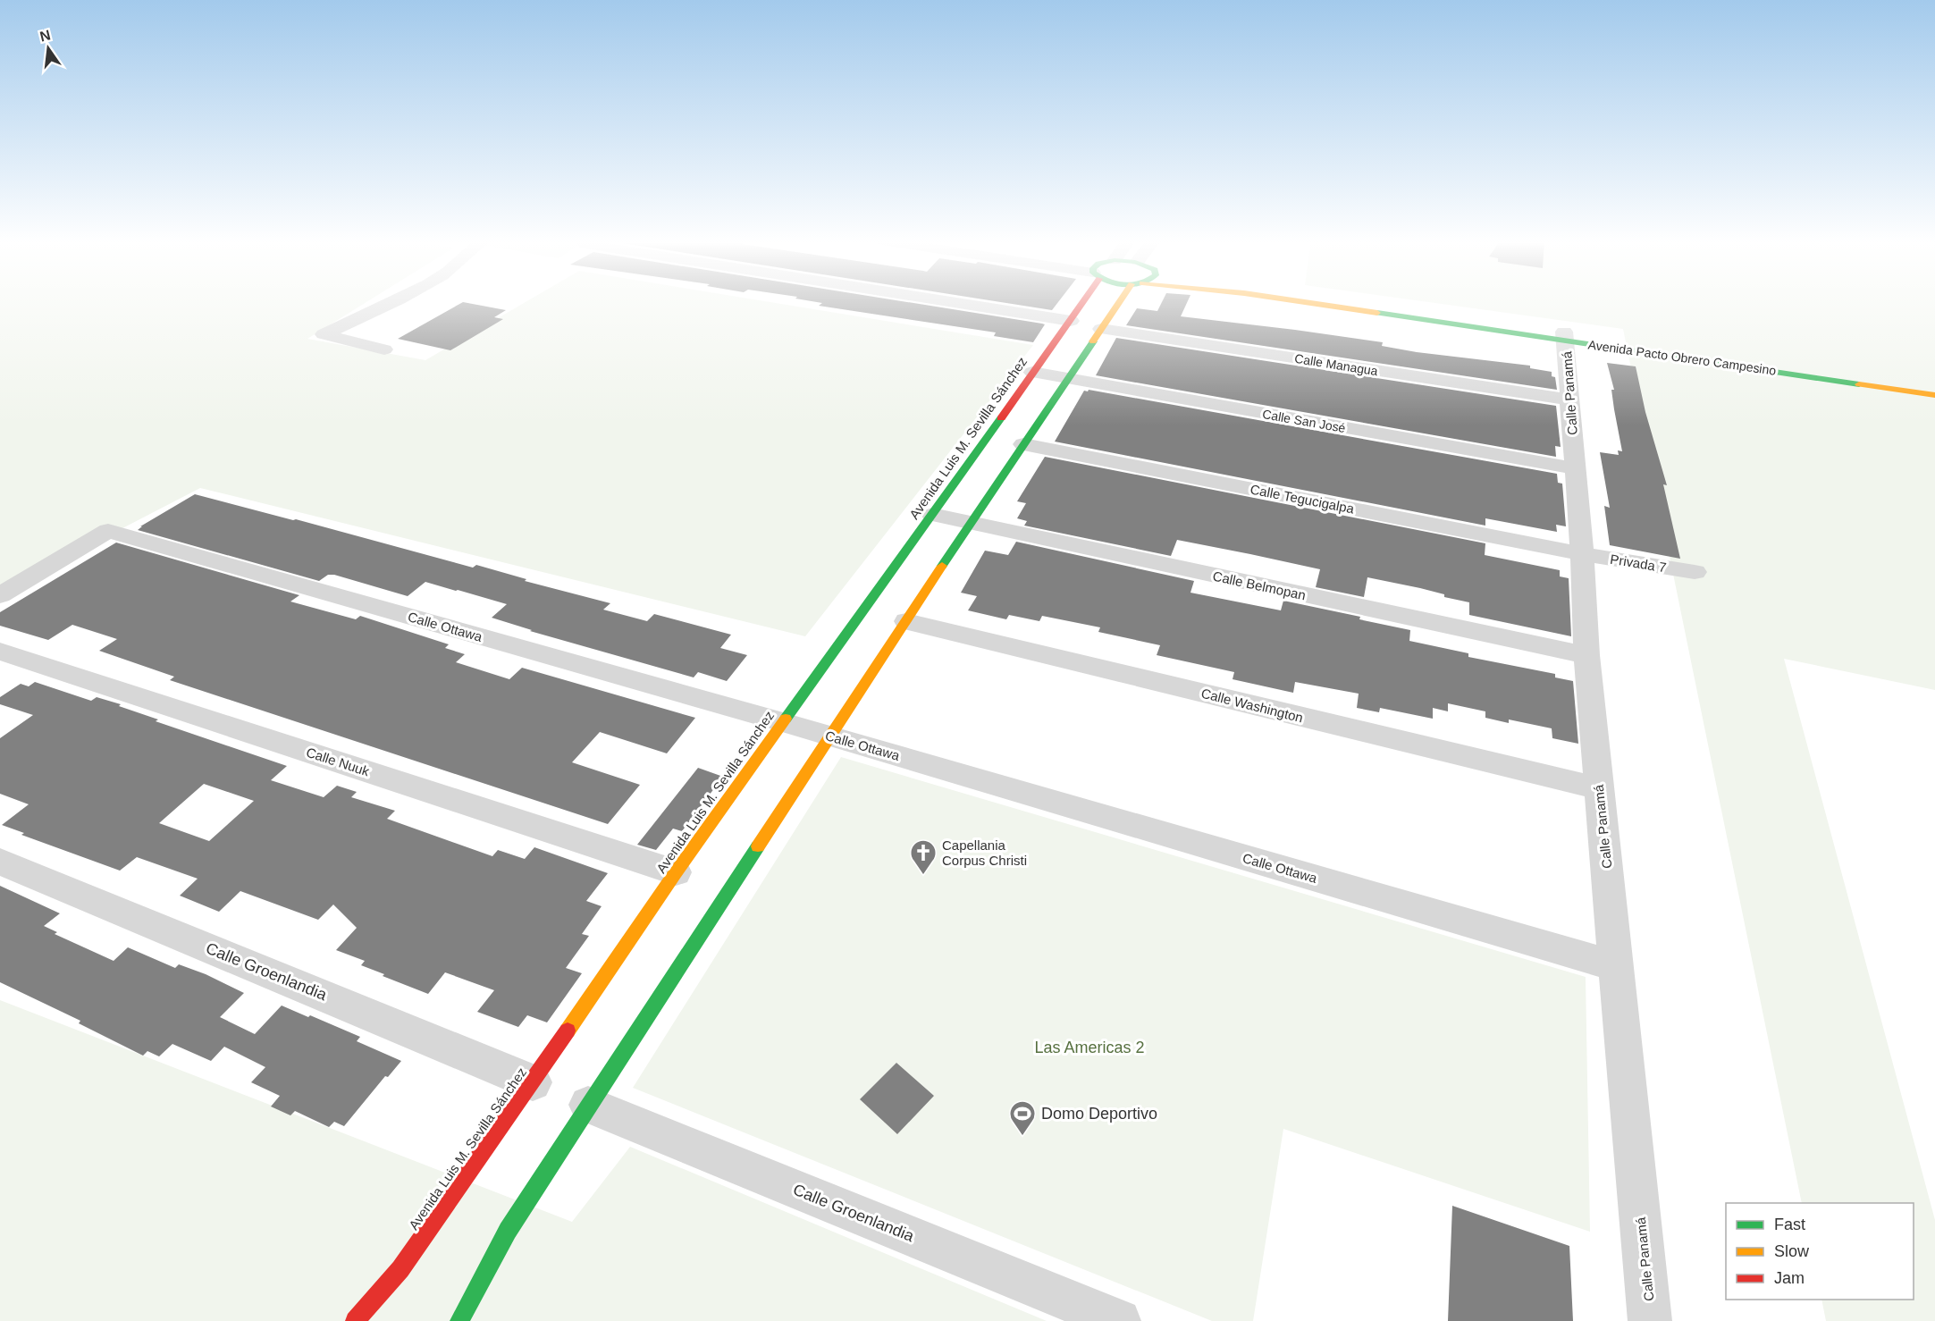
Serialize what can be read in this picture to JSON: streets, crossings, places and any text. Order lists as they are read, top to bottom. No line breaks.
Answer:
{"streets":{"street":["Avenida Pacto Obrero Campesino","Calle Managua","Calle Panamá","Calle San José","Avenida Luis M. Sevilla Sánchez","Calle Tegucigalpa","Privada 7","Calle Belmopan","Calle Ottawa","Calle Washington","Calle Nuuk","Calle Groenlandia"]},"crossings":[["Avenida Pacto Obrero Campesino","Calle Panamá"],["Calle Managua","Calle Panamá"],["Calle Panamá","Calle San José"],["Calle Panamá","Calle Tegucigalpa"],["Calle Panamá","Privada 7"],["Calle Panamá","Calle Belmopan"],["Calle Panamá","Calle Ottawa"],["Calle Panamá","Calle Washington"],["Calle San José","Avenida Luis M. Sevilla Sánchez"],["Avenida Luis M. Sevilla Sánchez","Calle Belmopan"],["Avenida Luis M. Sevilla Sánchez","Calle Ottawa"],["Avenida Luis M. Sevilla Sánchez","Calle Nuuk"],["Avenida Luis M. Sevilla Sánchez","Calle Groenlandia"],["Calle Tegucigalpa","Privada 7"]],"parks":["Las Americas 2"],"places":{"church":["Capellania Corpus Christi"],"sports":["Domo Deportivo"]},"legend":["Fast","Slow","Jam"],"north":"top"}
